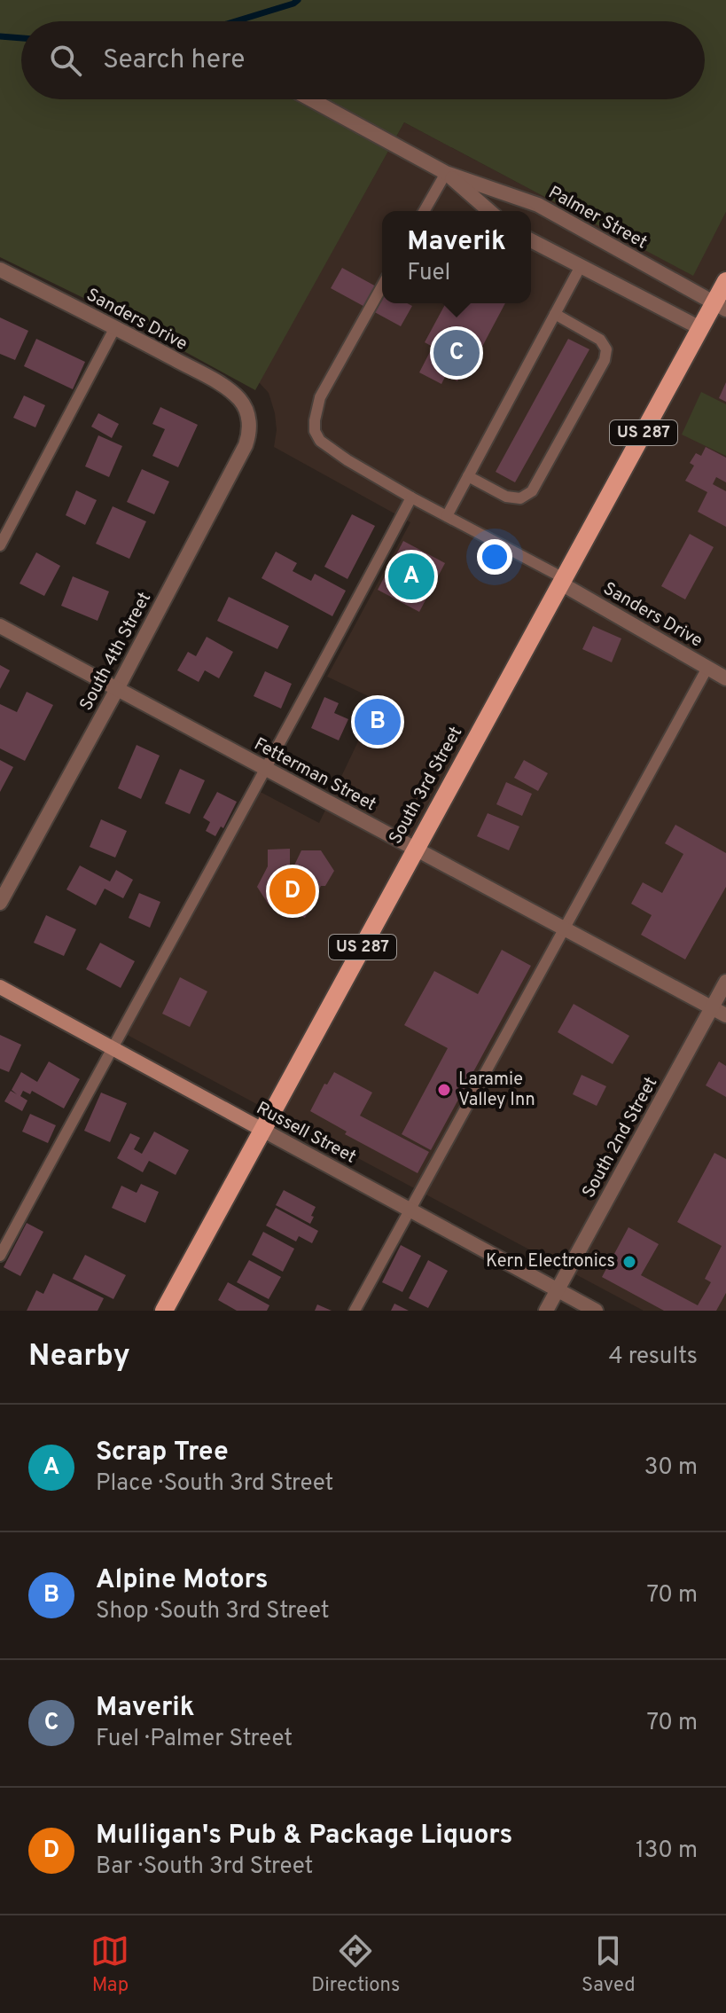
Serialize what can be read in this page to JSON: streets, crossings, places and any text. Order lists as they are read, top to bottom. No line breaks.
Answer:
{"streets":{"main road":["US 287","South 3rd Street","Russell Street"],"street":["Palmer Street","Sanders Drive","South 4th Street","Fetterman Street","South 2nd Street"]},"crossings":[["Palmer Street","South 3rd Street"],["Sanders Drive","South 4th Street"],["Sanders Drive","South 3rd Street"],["South 4th Street","Fetterman Street"],["Fetterman Street","South 3rd Street"],["Fetterman Street","South 2nd Street"],["South 3rd Street","Russell Street"],["Russell Street","South 2nd Street"]],"places":["Laramie Valley Inn","Kern Electronics"],"page":{"search":"Search here","popup":["Maverik","Fuel"],"pins":["C","A","B","D"],"heading":["Nearby","4 results"],"list":[{"mark":"A","name":"Scrap Tree","note":"Place · South 3rd Street","value":"30 m"},{"mark":"B","name":"Alpine Motors","note":"Shop · South 3rd Street","value":"70 m"},{"mark":"C","name":"Maverik","note":"Fuel · Palmer Street","value":"70 m"},{"mark":"D","name":"Mulligan's Pub & Package Liquors","note":"Bar · South 3rd Street","value":"130 m"}],"nav":["Map","Directions","Saved"]}}
